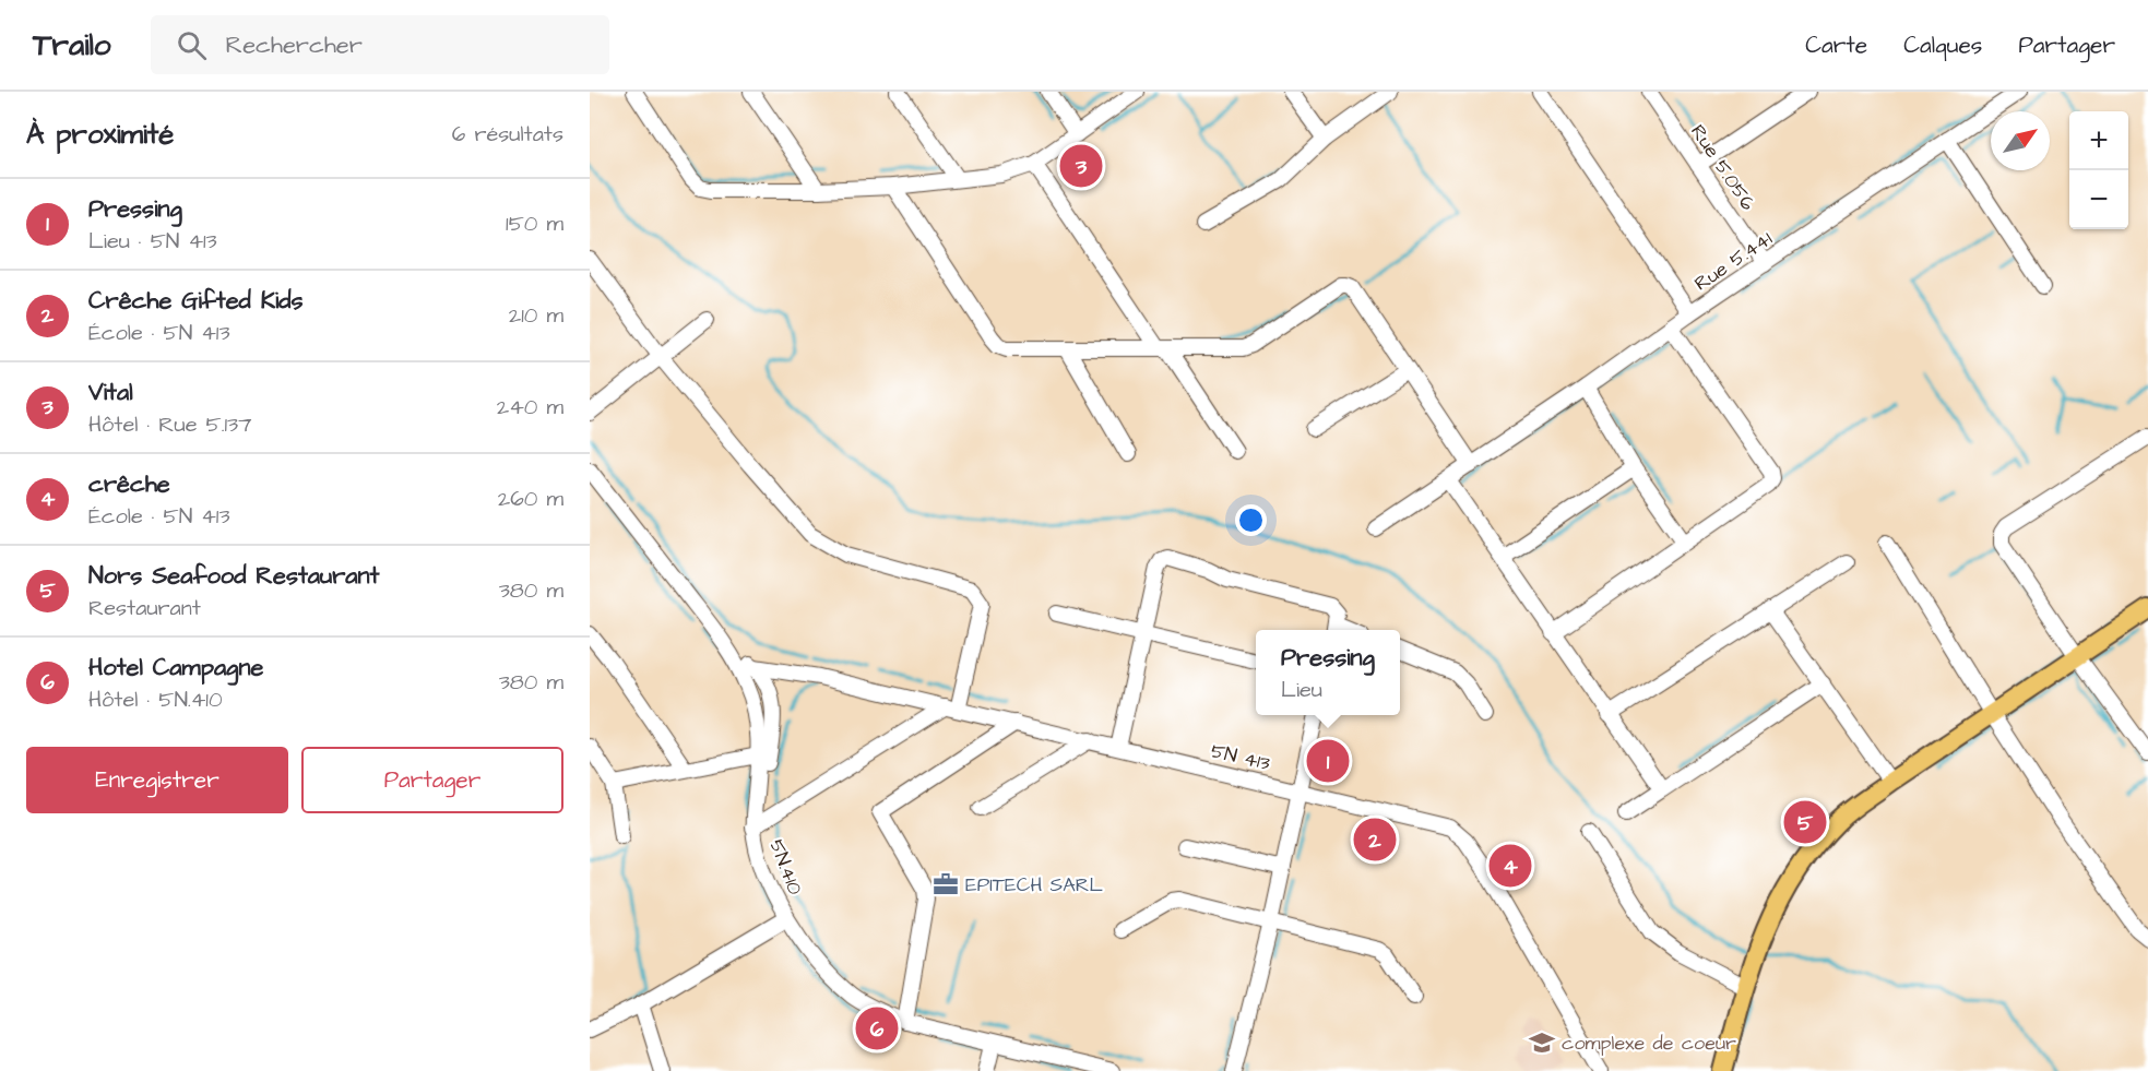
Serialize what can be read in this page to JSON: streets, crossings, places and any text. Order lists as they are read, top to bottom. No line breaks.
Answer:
{"streets":{"street":["Rue 5.056","Rue 5.441","5N 413","5N.410"]},"crossings":[["Rue 5.056","Rue 5.441"],["5N 413","5N.410"]],"places":{"office":["EPITECH SARL"],"school or university":["complexe de coeur"]},"north":"top right","page":{"header":"Trailo","search":"Rechercher","nav":["Carte","Calques","Partager"],"heading":["À proximité","6 résultats"],"map_buttons":["+","−"],"pins":["3","1","5","2","4","6"],"list":[{"mark":"1","name":"Pressing","note":"Lieu · 5N 413","value":"150 m"},{"mark":"2","name":"Crêche Gifted Kids","note":"École · 5N 413","value":"210 m"},{"mark":"3","name":"Vital","note":"Hôtel · Rue 5.137","value":"240 m"},{"mark":"4","name":"crêche","note":"École · 5N 413","value":"260 m"},{"mark":"5","name":"Nors Seafood Restaurant","note":"Restaurant","value":"380 m"},{"mark":"6","name":"Hotel Campagne","note":"Hôtel · 5N.410","value":"380 m"}],"popup":["Pressing","Lieu"],"buttons":["Enregistrer","Partager"]}}
